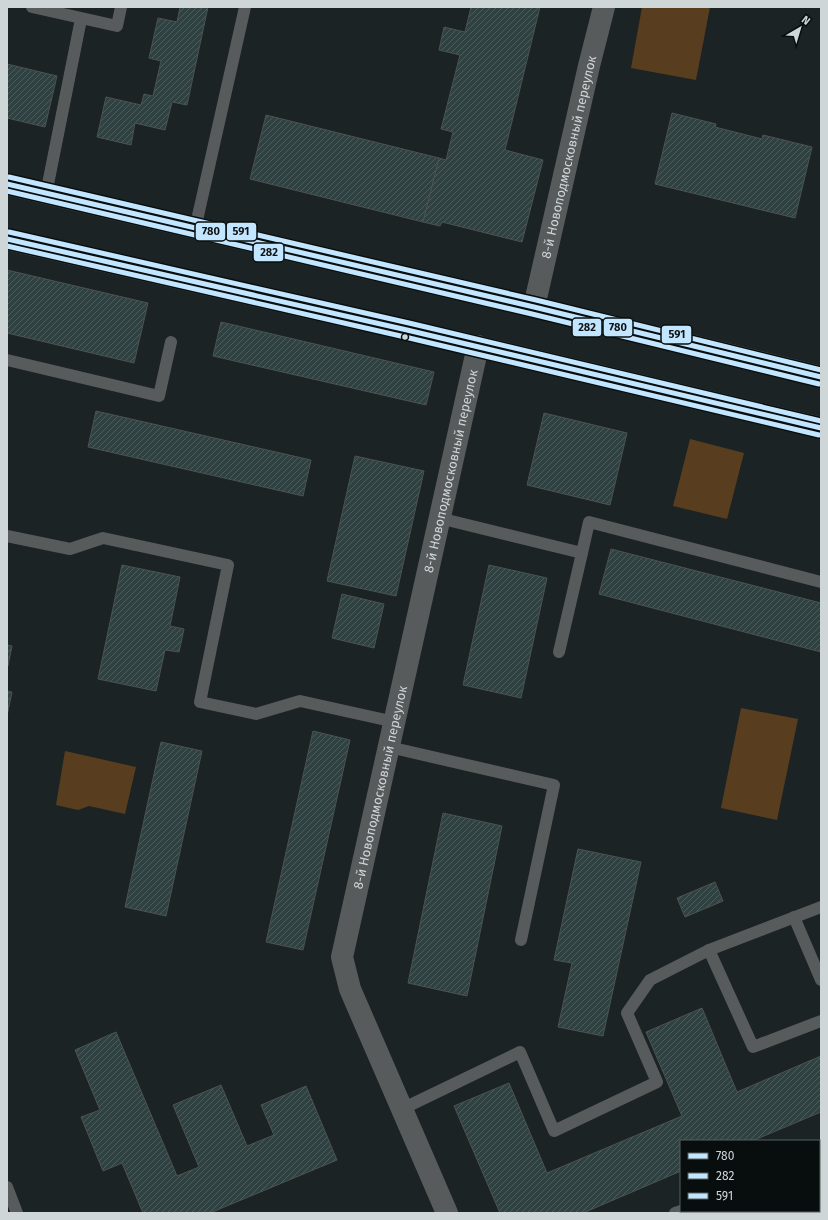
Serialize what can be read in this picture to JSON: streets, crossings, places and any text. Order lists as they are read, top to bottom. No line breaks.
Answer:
{"streets":{"street":["8-й Новоподмосковный переулок"]},"lines":["transit line 591","transit line 780","transit line 282"],"legend":["780","282","591"],"north":"top right"}
